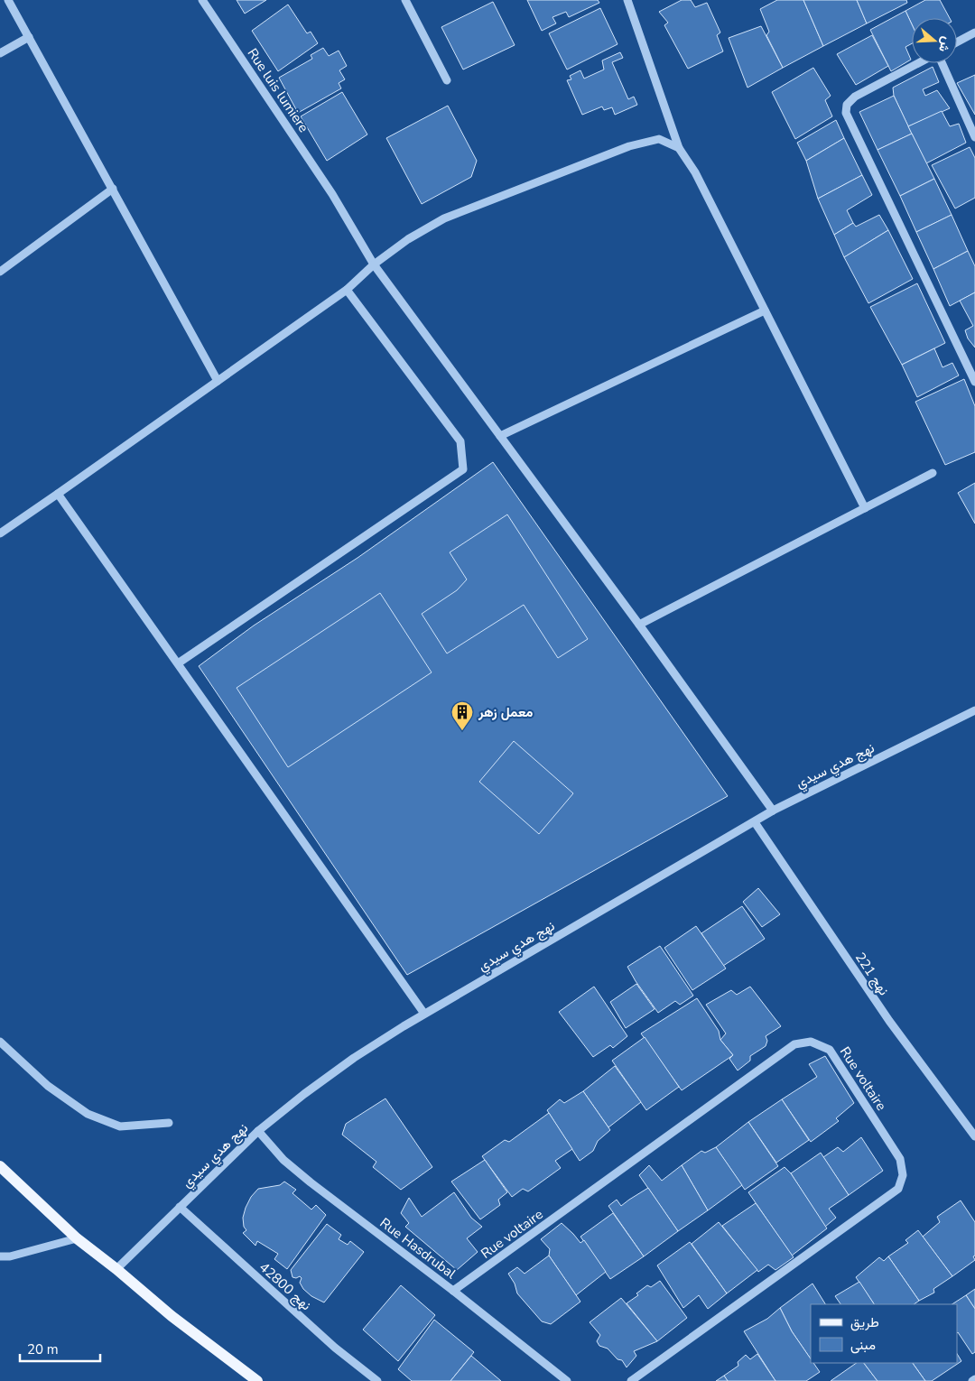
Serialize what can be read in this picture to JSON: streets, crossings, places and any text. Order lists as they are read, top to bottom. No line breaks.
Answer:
{"streets":{"street":["Rue luis lumiere","نهج هدي سيدي","نهج 221","Rue voltaire","Rue Hasdrubal","نهج 42800"]},"crossings":[["Rue luis lumiere","نهج هدي سيدي"],["نهج هدي سيدي","نهج 221"],["نهج هدي سيدي","Rue Hasdrubal"],["نهج هدي سيدي","نهج 42800"],["Rue voltaire","Rue Hasdrubal"]],"places":{"building":["معمل زهر"]},"legend":["طريق","مبنى"],"scale_bar":"20 m","north":"right"}
